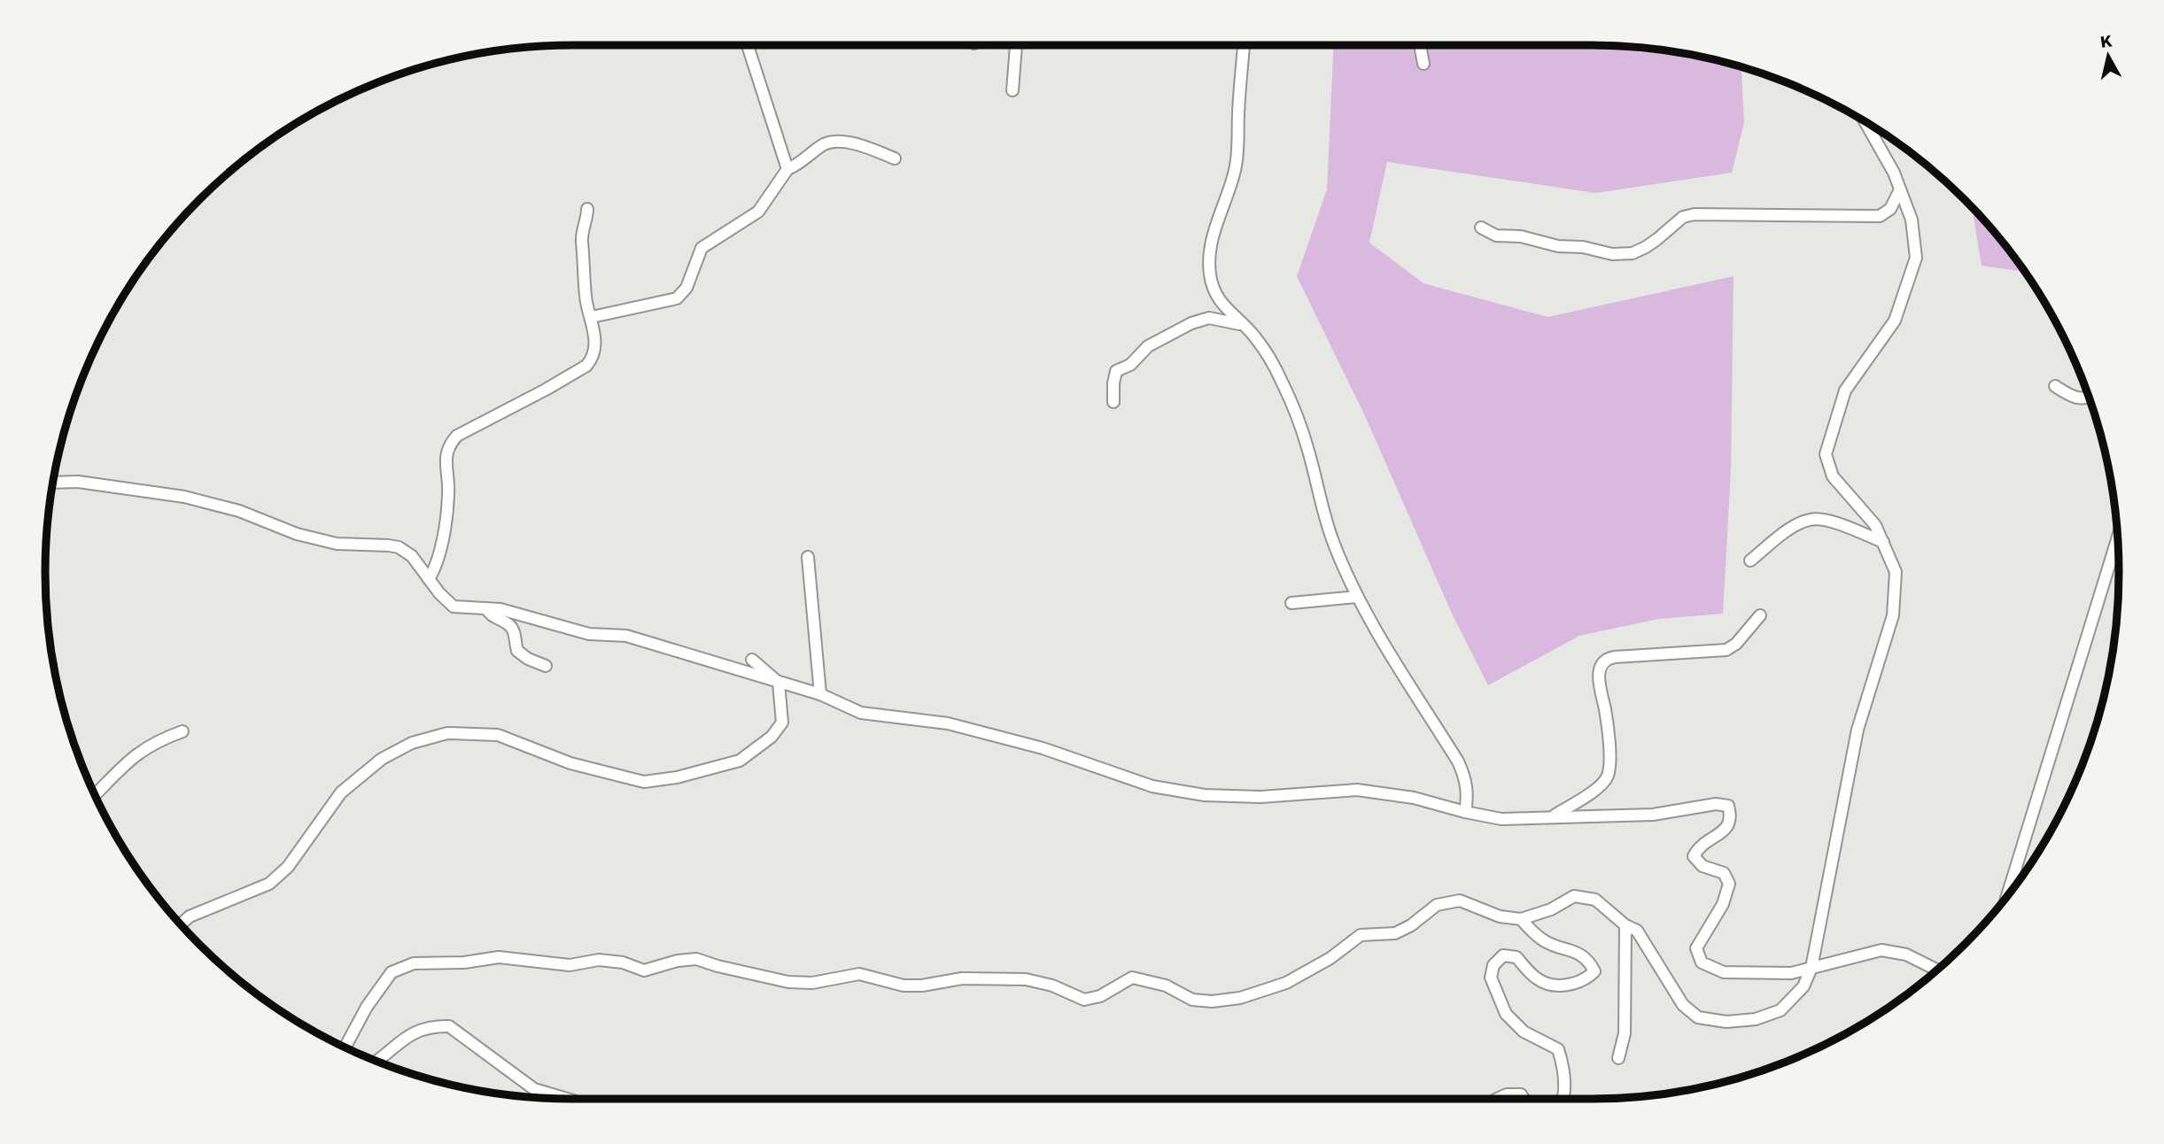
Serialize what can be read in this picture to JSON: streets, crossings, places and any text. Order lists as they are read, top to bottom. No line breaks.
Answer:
{"north":"top"}
